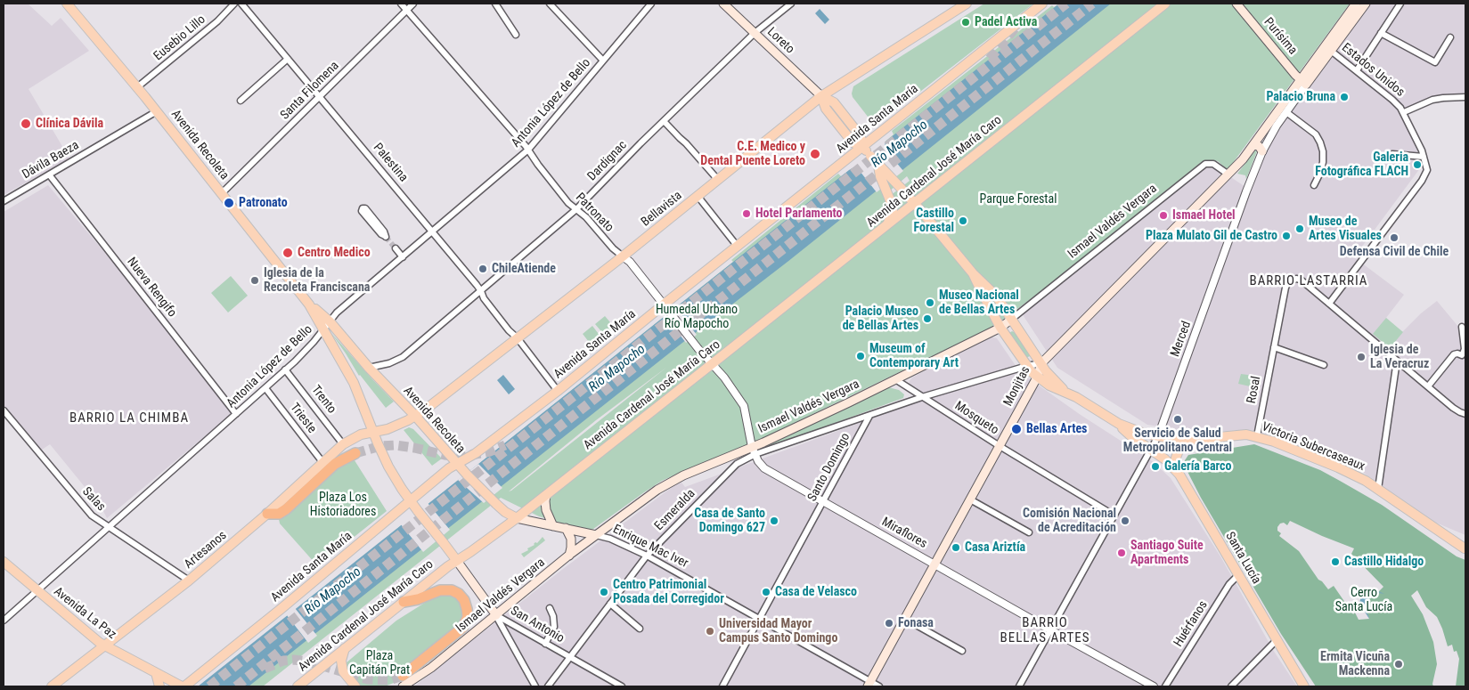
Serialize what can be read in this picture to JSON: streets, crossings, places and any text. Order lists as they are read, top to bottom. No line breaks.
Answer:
{"streets":{"main road":["Purísima","Loreto","Avenida Santa María","Avenida Recoleta","Avenida Cardenal José María Caro","Bellavista","Ismael Valdés Vergara","Merced","Monjitas","Victoria Subercaseaux","Enrique Mac Iver","Artesanos","Santa Lucía","Avenida La Paz","San Antonio"],"street":["Eusebio Lillo","Estados Unidos","Santa Filomena","Antonia López de Bello","Dávila Baeza","Dardignac","Palestina","Patronato","Nueva Rengifo","Rosal","Trento","Trieste","Mosqueto","Santo Domingo","Salas","Esmeralda","Miraflores","Huérfanos"]},"crossings":[["Purísima","Merced"],["Eusebio Lillo","Avenida Recoleta"],["Loreto","Avenida Santa María"],["Loreto","Dardignac"],["Loreto","Avenida Cardenal José María Caro"],["Loreto","Bellavista"],["Estados Unidos","Merced"],["Santa Filomena","Avenida Recoleta"],["Santa Filomena","Palestina"],["Santa Filomena","Patronato"],["Antonia López de Bello","Avenida Recoleta"],["Antonia López de Bello","Palestina"],["Antonia López de Bello","Patronato"],["Antonia López de Bello","Nueva Rengifo"],["Antonia López de Bello","Trento"],["Antonia López de Bello","Trieste"],["Antonia López de Bello","Salas"],["Antonia López de Bello","Avenida La Paz"],["Avenida Santa María","Avenida Recoleta"],["Avenida Santa María","Palestina"],["Avenida Santa María","Patronato"],["Avenida Santa María","Avenida La Paz"],["Avenida Santa María","San Antonio"],["Avenida Recoleta","Dávila Baeza"],["Avenida Recoleta","Dardignac"],["Avenida Recoleta","Bellavista"],["Avenida Recoleta","Enrique Mac Iver"],["Avenida Recoleta","Artesanos"],["Avenida Recoleta","San Antonio"],["Dávila Baeza","Nueva Rengifo"],["Dardignac","Palestina"],["Dardignac","Patronato"],["Palestina","Bellavista"],["Avenida Cardenal José María Caro","Miraflores"],["Avenida Cardenal José María Caro","Enrique Mac Iver"],["Avenida Cardenal José María Caro","San Antonio"],["Bellavista","Patronato"],["Bellavista","Artesanos"],["Patronato","Miraflores"],["Ismael Valdés Vergara","Monjitas"],["Ismael Valdés Vergara","Mosqueto"],["Ismael Valdés Vergara","Esmeralda"],["Ismael Valdés Vergara","Miraflores"],["Ismael Valdés Vergara","Enrique Mac Iver"],["Ismael Valdés Vergara","San Antonio"],["Merced","Monjitas"],["Merced","Mosqueto"],["Merced","Victoria Subercaseaux"],["Merced","Miraflores"],["Merced","Santa Lucía"],["Monjitas","Mosqueto"],["Monjitas","Miraflores"],["Monjitas","Enrique Mac Iver"],["Rosal","Victoria Subercaseaux"],["Trento","Artesanos"],["Trieste","Artesanos"],["Victoria Subercaseaux","Santa Lucía"],["Santo Domingo","Esmeralda"],["Santo Domingo","Miraflores"],["Santo Domingo","Enrique Mac Iver"],["Salas","Artesanos"],["Esmeralda","Miraflores"],["Esmeralda","Enrique Mac Iver"],["Esmeralda","San Antonio"],["Artesanos","Avenida La Paz"],["Santa Lucía","Huérfanos"]],"districts":["BARRIO LASTARRIA","BARRIO LA CHIMBA","BARRIO BELLAS ARTES"],"water":["Río Mapocho"],"parks":["Parque Forestal","Humedal Urbano Río Mapocho","Plaza Los Historiadores","Cerro Santa Lucía","Plaza Capitán Prat"],"places":["Padel Activa","Palacio Bruna","Clínica Dávila","C.E. Medico y Dental Puente Loreto","Galeria Fotográfica FLACH","Patronato","Hotel Parlamento","Ismael Hotel","Castillo Forestal","Museo de Artes Visuales","Plaza Mulato Gil de Castro","Defensa Civil de Chile","Centro Medico","ChileAtiende","Iglesia de la Recoleta Franciscana","Museo Nacional de Bellas Artes","Palacio Museo de Bellas Artes","Museum of Contemporary Art","Iglesia de La Veracruz","Servicio de Salud Metropolitano Central","Bellas Artes","Galería Barco","Casa de Santo Domingo 627","Comisión Nacional de Acreditación","Casa Ariztía","Santiago Suite Apartments","Castillo Hidalgo","Centro Patrimonial Posada del Corregidor","Casa de Velasco","Fonasa","Universidad Mayor Campus Santo Domingo","Ermita Vicuña Mackenna"]}
